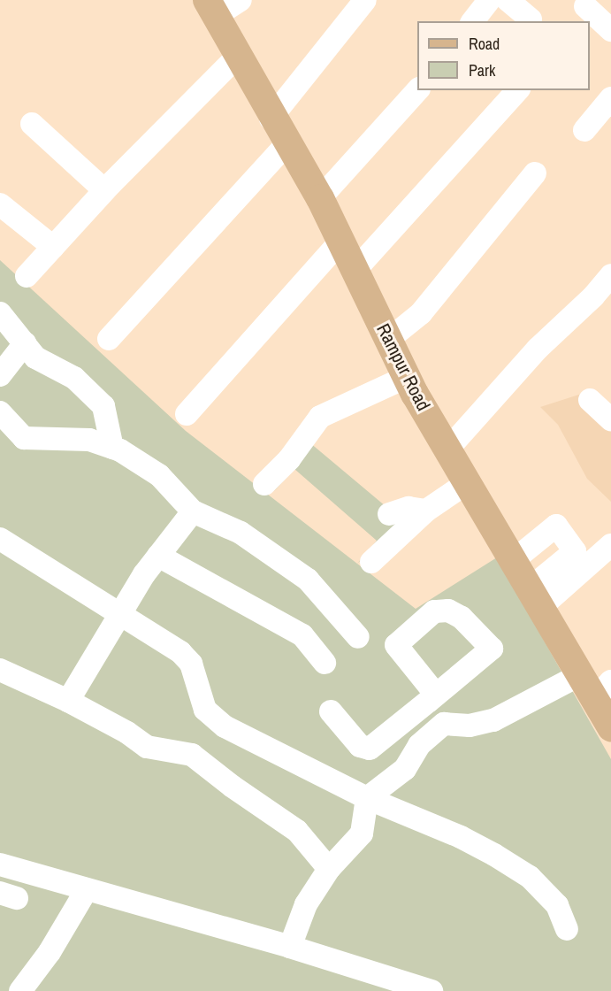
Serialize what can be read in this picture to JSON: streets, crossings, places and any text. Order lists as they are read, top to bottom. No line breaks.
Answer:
{"streets":{"main road":["Rampur Road"]},"legend":["Road","Park"]}
